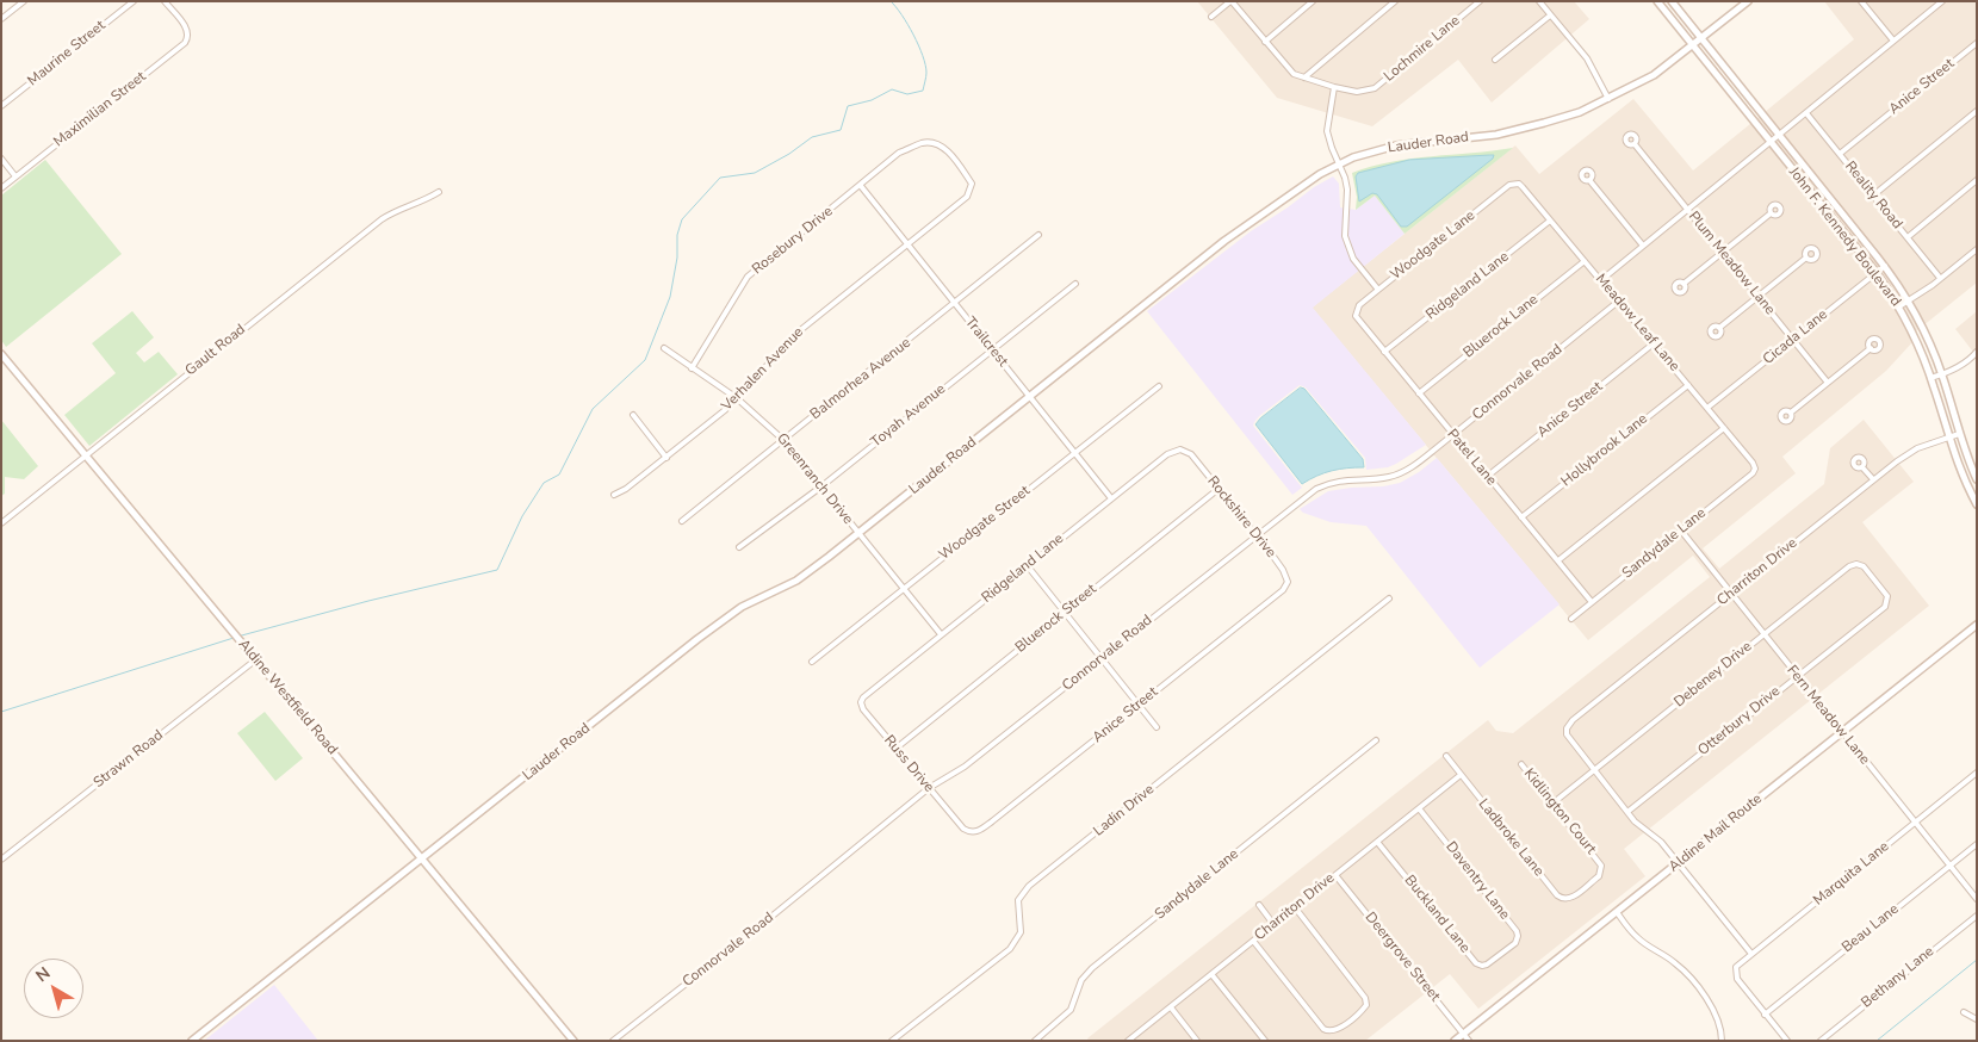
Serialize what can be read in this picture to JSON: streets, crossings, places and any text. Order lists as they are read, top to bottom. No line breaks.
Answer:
{"streets":{"main road":["Lauder Road","John F. Kennedy Boulevard","Aldine Westfield Road","Aldine Mail Route"],"street":["Lochmire Lane","Maurine Street","Anice Street","Maximilian Street","Reality Road","Rosebury Drive","Woodgate Lane","Plum Meadow Lane","Ridgeland Lane","Meadow Leaf Lane","Bluerock Lane","Cicada Lane","Trailcrest","Gault Road","Verhalen Avenue","Balmorhea Avenue","Connorvale Road","Toyah Avenue","Hollybrook Lane","Patel Lane","Greenranch Drive","Rockshire Drive","Woodgate Street","Sandydale Lane","Charriton Drive","Bluerock Street","Debeney Drive","Fern Meadow Lane","Otterbury Drive","Strawn Road","Russ Drive","Ladin Drive","Kidlington Court","Ladbroke Lane","Marquita Lane","Daventry Lane","Buckland Lane","Beau Lane","Deergrove Street","Bethany Lane"]},"crossings":[["Anice Street","Reality Road"],["Anice Street","Meadow Leaf Lane"],["Anice Street","Patel Lane"],["Anice Street","Rockshire Drive"],["Anice Street","Russ Drive"],["Lauder Road","John F. Kennedy Boulevard"],["Lauder Road","Trailcrest"],["Lauder Road","Greenranch Drive"],["Lauder Road","Aldine Westfield Road"],["John F. Kennedy Boulevard","Cicada Lane"],["John F. Kennedy Boulevard","Charriton Drive"],["Rosebury Drive","Trailcrest"],["Rosebury Drive","Verhalen Avenue"],["Rosebury Drive","Greenranch Drive"],["Woodgate Lane","Meadow Leaf Lane"],["Woodgate Lane","Patel Lane"],["Plum Meadow Lane","Cicada Lane"],["Ridgeland Lane","Meadow Leaf Lane"],["Ridgeland Lane","Trailcrest"],["Ridgeland Lane","Patel Lane"],["Ridgeland Lane","Greenranch Drive"],["Ridgeland Lane","Rockshire Drive"],["Ridgeland Lane","Russ Drive"],["Meadow Leaf Lane","Bluerock Lane"],["Meadow Leaf Lane","Cicada Lane"],["Meadow Leaf Lane","Connorvale Road"],["Meadow Leaf Lane","Hollybrook Lane"],["Meadow Leaf Lane","Sandydale Lane"],["Bluerock Lane","Patel Lane"],["Trailcrest","Verhalen Avenue"],["Trailcrest","Balmorhea Avenue"],["Trailcrest","Toyah Avenue"],["Trailcrest","Woodgate Street"],["Gault Road","Aldine Westfield Road"],["Verhalen Avenue","Greenranch Drive"],["Balmorhea Avenue","Greenranch Drive"],["Connorvale Road","Patel Lane"],["Connorvale Road","Rockshire Drive"],["Connorvale Road","Russ Drive"],["Toyah Avenue","Greenranch Drive"],["Hollybrook Lane","Patel Lane"],["Patel Lane","Sandydale Lane"],["Greenranch Drive","Woodgate Street"],["Rockshire Drive","Bluerock Street"],["Sandydale Lane","Fern Meadow Lane"],["Charriton Drive","Debeney Drive"],["Charriton Drive","Fern Meadow Lane"],["Charriton Drive","Ladbroke Lane"],["Charriton Drive","Daventry Lane"],["Charriton Drive","Buckland Lane"],["Charriton Drive","Deergrove Street"],["Bluerock Street","Russ Drive"],["Debeney Drive","Fern Meadow Lane"],["Debeney Drive","Otterbury Drive"],["Debeney Drive","Kidlington Court"],["Aldine Westfield Road","Strawn Road"],["Fern Meadow Lane","Otterbury Drive"],["Fern Meadow Lane","Aldine Mail Route"],["Fern Meadow Lane","Marquita Lane"],["Fern Meadow Lane","Beau Lane"],["Kidlington Court","Ladbroke Lane"],["Aldine Mail Route","Deergrove Street"],["Marquita Lane","Beau Lane"],["Daventry Lane","Buckland Lane"]],"north":"top left"}
